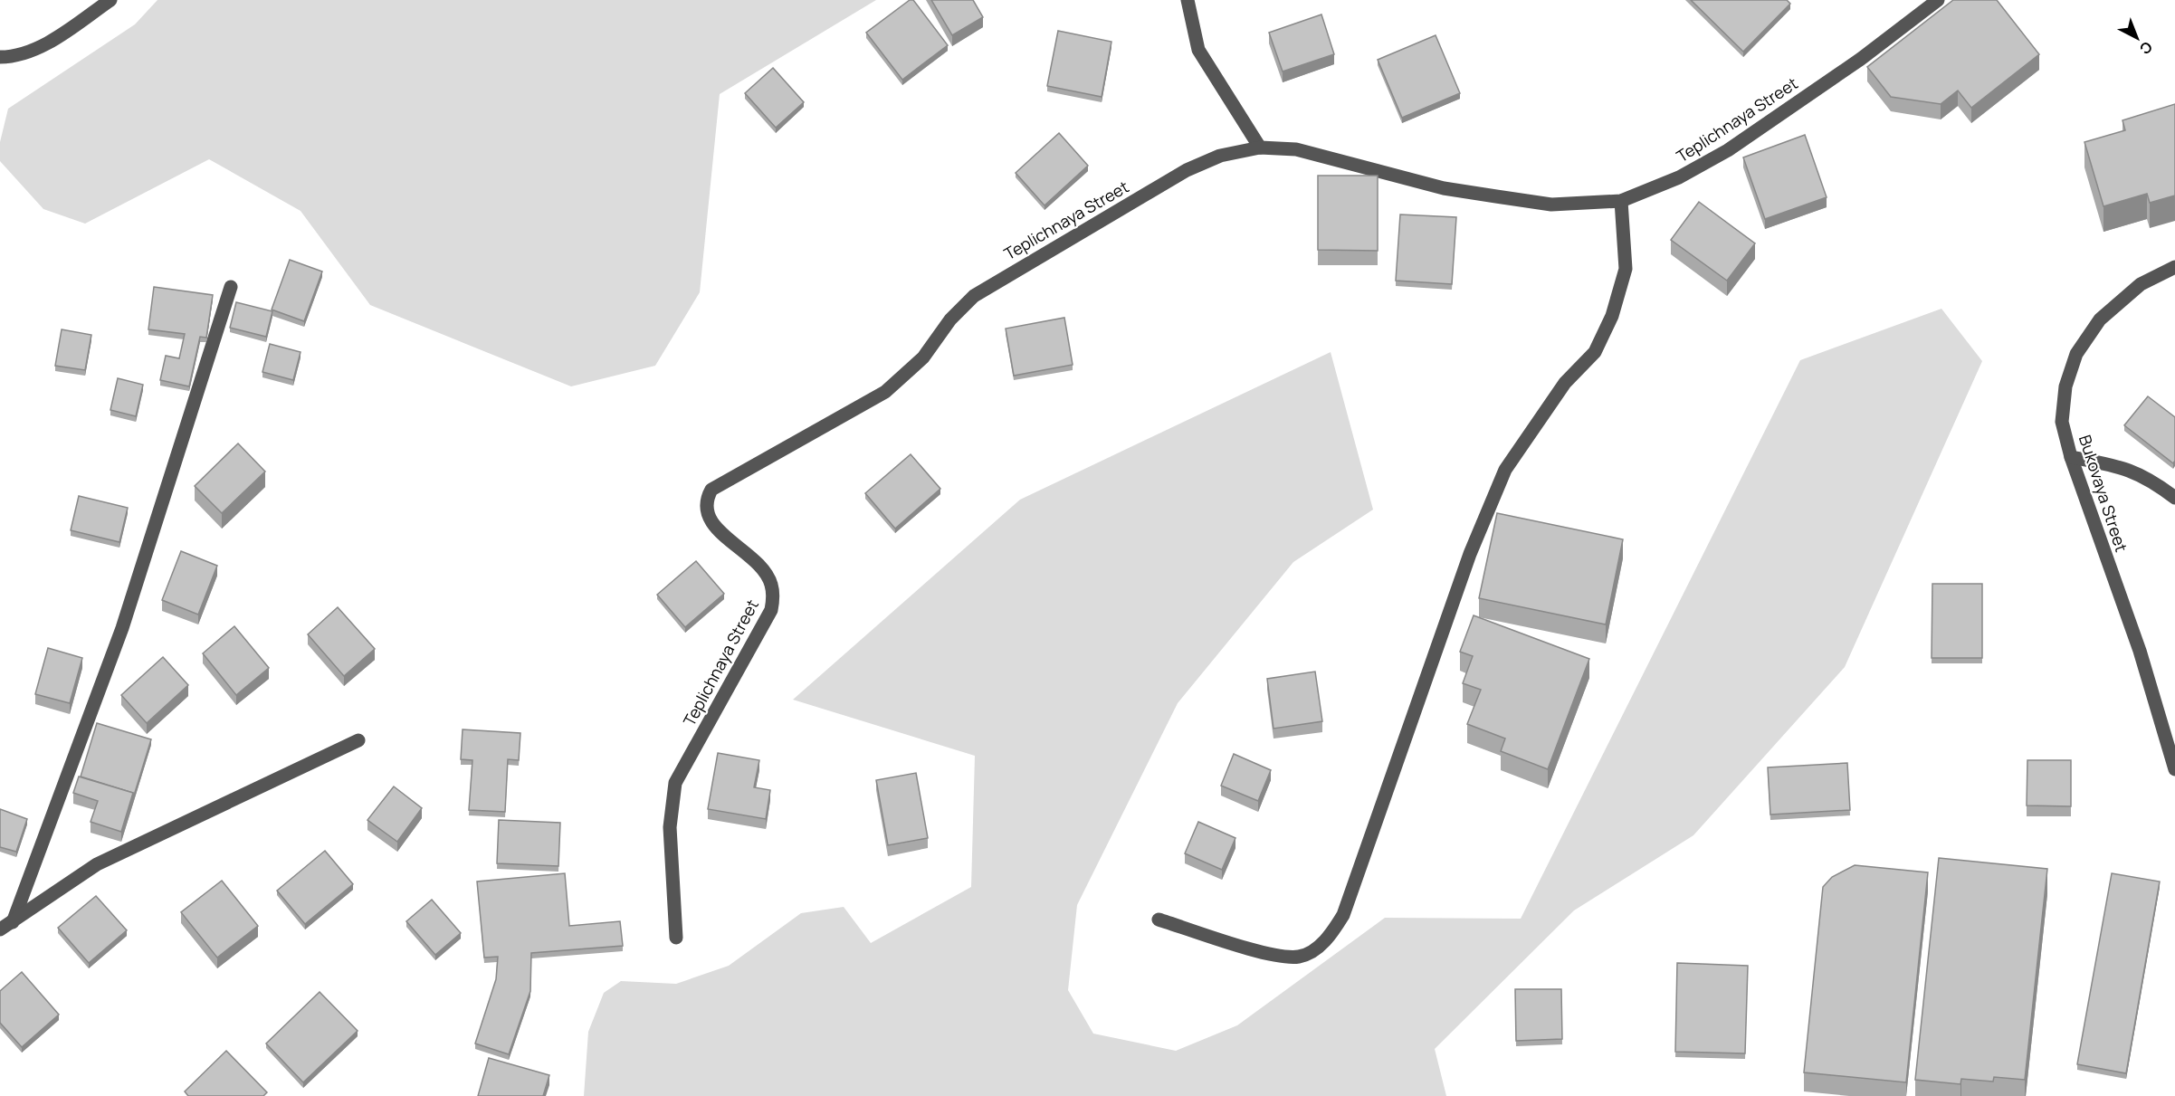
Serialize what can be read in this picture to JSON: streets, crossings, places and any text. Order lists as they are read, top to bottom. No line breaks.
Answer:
{"streets":{"street":["Teplichnaya Street","Bukovaya Street"]},"north":"bottom right"}
